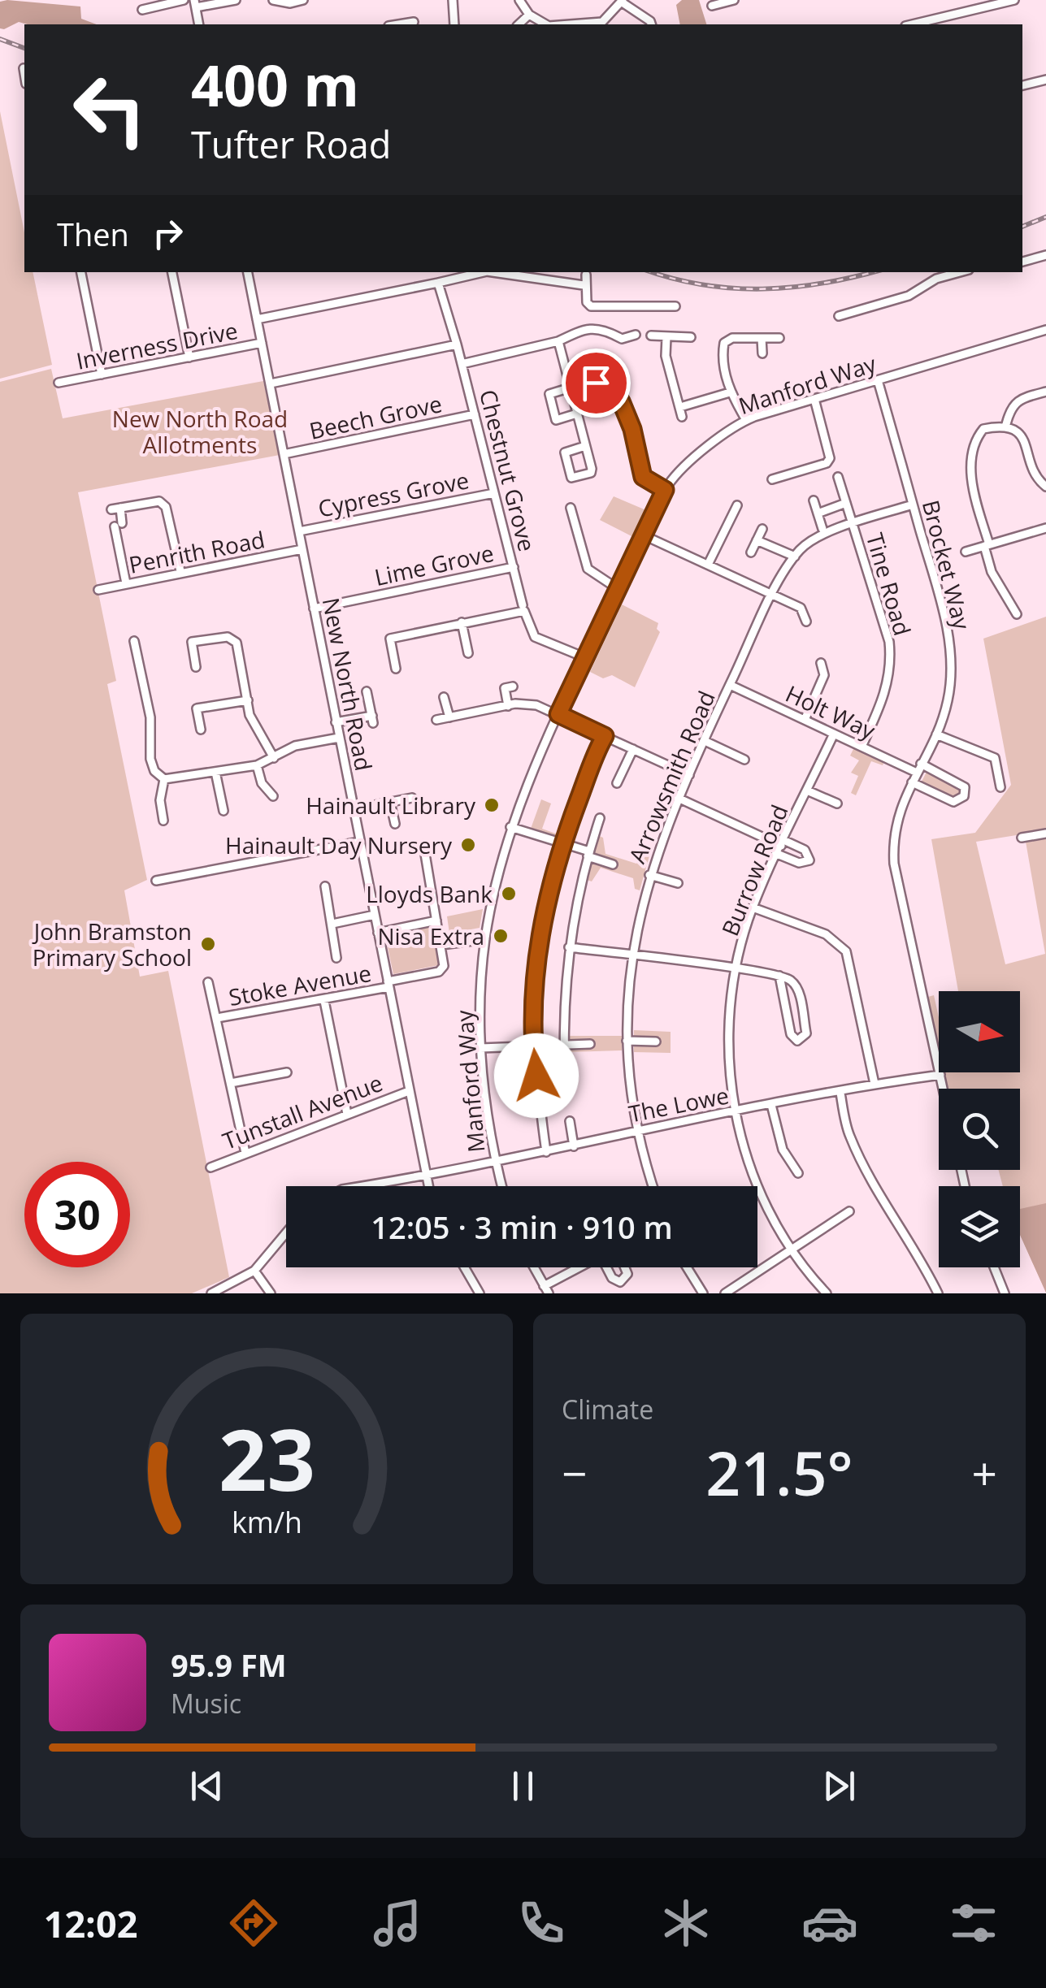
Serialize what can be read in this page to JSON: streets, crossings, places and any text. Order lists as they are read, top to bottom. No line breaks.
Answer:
{"streets":{"street":["Inverness Drive","Manford Way","Beech Grove","Chestnut Grove","Cypress Grove","Penrith Road","Lime Grove","Brocket Way","Tine Road","New North Road","Holt Way","Arrowsmith Road","Burrow Road","Stoke Avenue","The Lowe","Tunstall Avenue"]},"crossings":[["Inverness Drive","New North Road"],["Manford Way","Brocket Way"],["Manford Way","The Lowe"],["Beech Grove","Chestnut Grove"],["Beech Grove","New North Road"],["Chestnut Grove","Cypress Grove"],["Chestnut Grove","Lime Grove"],["Cypress Grove","New North Road"],["Penrith Road","New North Road"],["Lime Grove","New North Road"],["Brocket Way","Holt Way"],["Brocket Way","Arrowsmith Road"],["Brocket Way","The Lowe"],["Tine Road","Holt Way"],["Tine Road","Arrowsmith Road"],["New North Road","Stoke Avenue"],["New North Road","The Lowe"],["New North Road","Tunstall Avenue"],["Holt Way","Arrowsmith Road"],["Holt Way","Burrow Road"],["Arrowsmith Road","The Lowe"],["Burrow Road","The Lowe"]],"parks":["New North Road Allotments"],"places":["Hainault Library","Hainault Day Nursery","Lloyds Bank","Nisa Extra","John Bramston Primary School"],"north":"right","page":{"turn":["400 m","Tufter Road"],"then":"Then","limit":"30","trip":"12:05 · 3 min · 910 m","tile":"Climate","heat":["−","21.5°","+"],"song":["95.9 FM","Music"],"tabs":"12:02","gauge":["23","km/h"]}}
